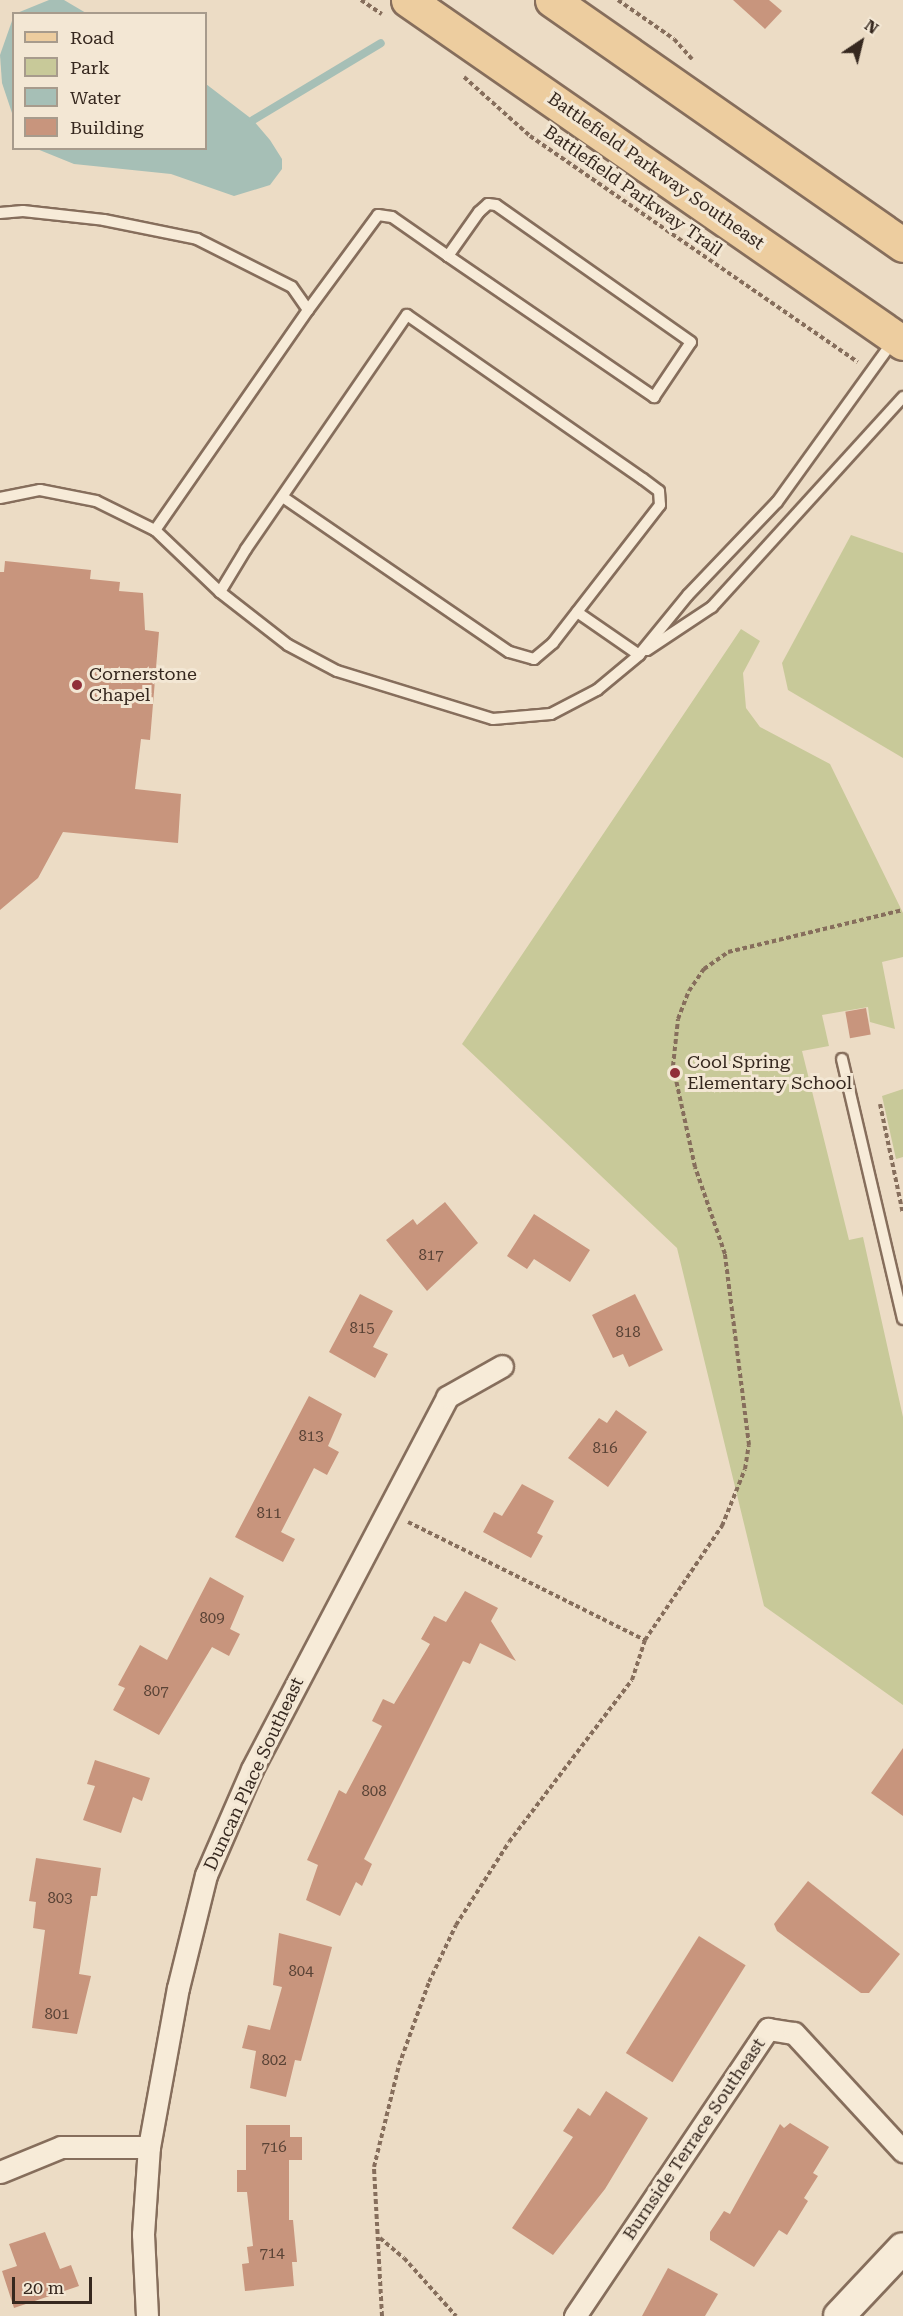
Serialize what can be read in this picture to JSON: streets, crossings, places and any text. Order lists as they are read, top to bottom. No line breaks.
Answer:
{"streets":{"main road":["Battlefield Parkway Southeast"],"street":["Duncan Place Southeast","Burnside Terrace Southeast"],"path":["Battlefield Parkway Trail"]},"places":["Cornerstone Chapel","Cool Spring Elementary School"],"house_numbers":["817","815","818","813","816","811","809","807","808","803","804","801","802","716","714"],"legend":["Road","Park","Water","Building"],"scale_bar":"20 m","north":"top right"}
